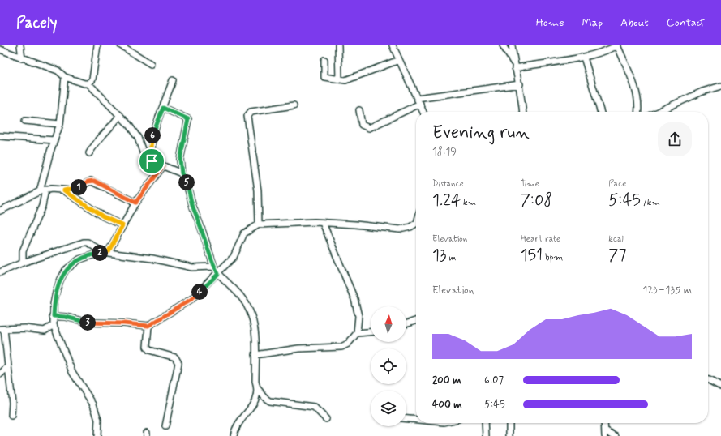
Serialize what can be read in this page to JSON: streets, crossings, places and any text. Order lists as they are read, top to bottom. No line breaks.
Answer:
{"north":"top","page":{"header":"Pacely","nav":["Home","Map","About","Contact"],"heading":["Evening run","18:19"],"pins":["6","5","1","2","4","3"],"stats":[["Distance","1.24 km"],["Time","7:08"],["Pace","5:45 /km"],["Elevation","13 m"],["Heart rate","151 bpm"],["kcal","77"]],"chart":["Elevation","123–135 m"],"list":[{"name":"200 m","note":"6:07"},{"name":"400 m","note":"5:45"}]}}
